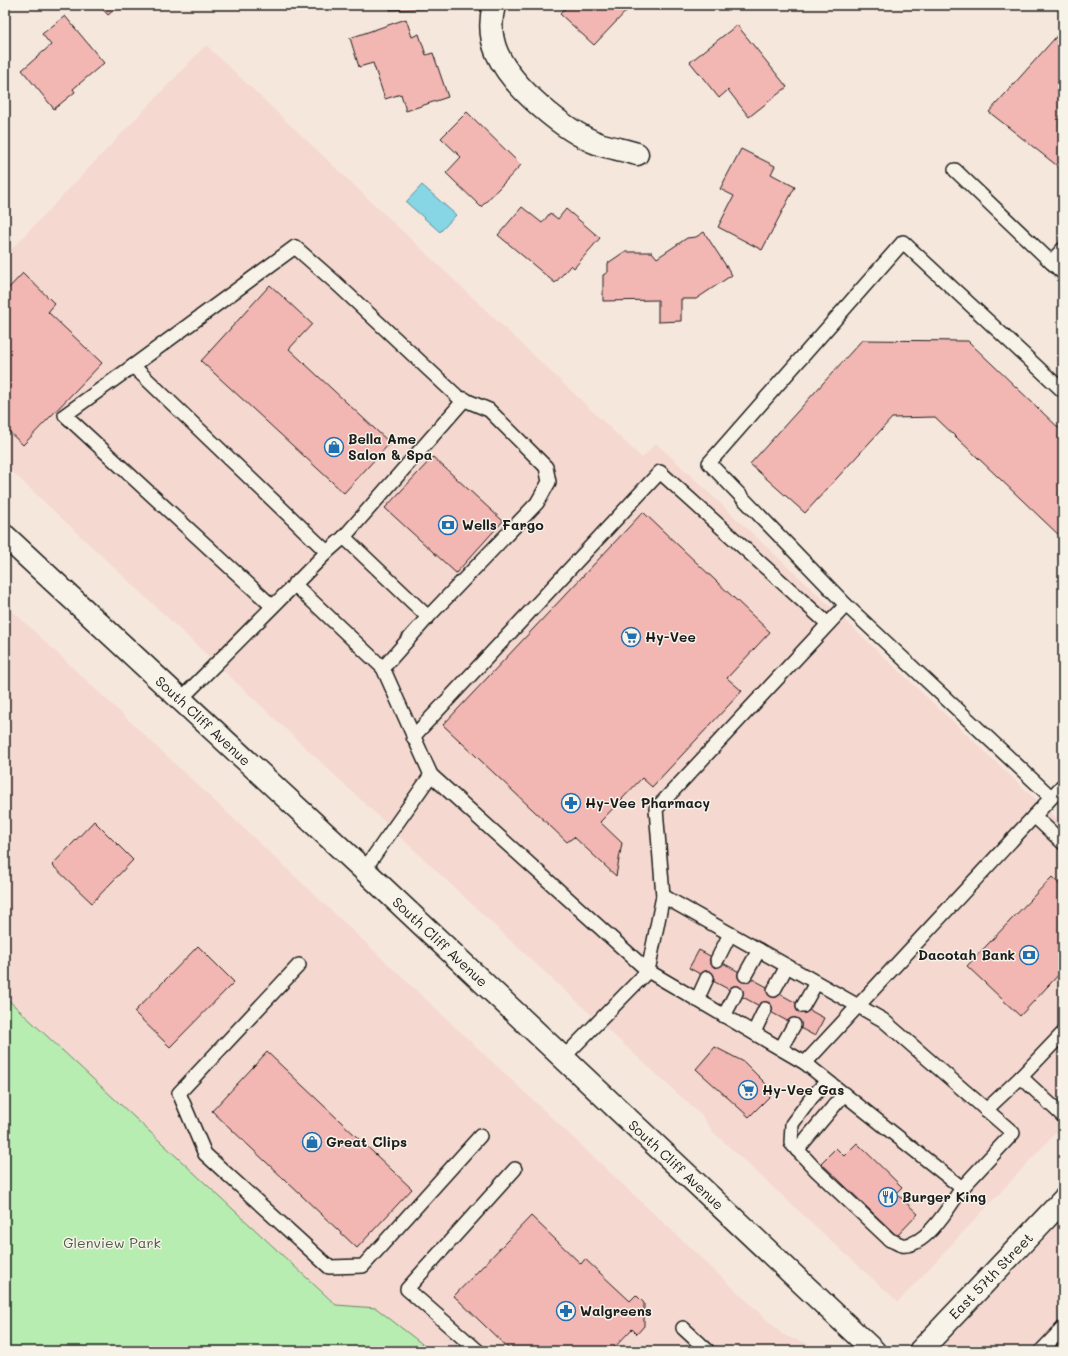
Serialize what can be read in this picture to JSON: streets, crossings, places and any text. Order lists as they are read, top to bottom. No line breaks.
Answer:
{"streets":{"main road":["South Cliff Avenue","East 57th Street"]},"parks":["Glenview Park"],"places":{"shop":["Bella Ame Salon & Spa","Great Clips"],"bank":["Wells Fargo","Dacotah Bank"],"supermarket":["Hy-Vee","Hy-Vee Gas"],"pharmacy":["Hy-Vee Pharmacy","Walgreens"],"restaurant":["Burger King"]}}
